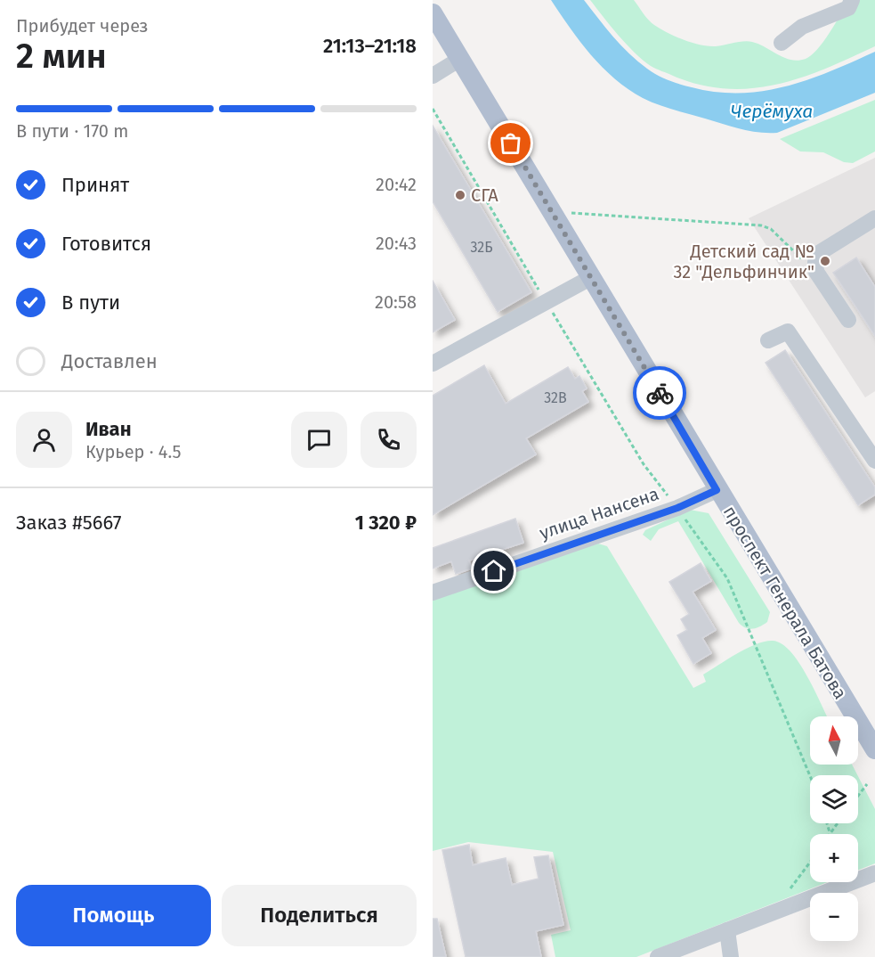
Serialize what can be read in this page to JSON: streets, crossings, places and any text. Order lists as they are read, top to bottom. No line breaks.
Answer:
{"streets":{"main road":["проспект Генерала Батова"],"street":["улица Нансена"]},"crossings":[["улица Нансена","проспект Генерала Батова"]],"water":["Черёмуха"],"places":["СГА","Детский сад № 32 \"Дельфинчик\""],"house_numbers":["32Б","32В"],"north":"top","page":{"heading":["2 мин","Прибудет через","21:13–21:18"],"panel":["Иван","Курьер · 4.5","Заказ #5667","1 320 ₽"],"bar":"В пути · 170 m","list":[["Принят","20:42"],["Готовится","20:43"],["В пути","20:58"],"Доставлен"],"map_buttons":["+","−"],"buttons":["Помощь","Поделиться"]}}
